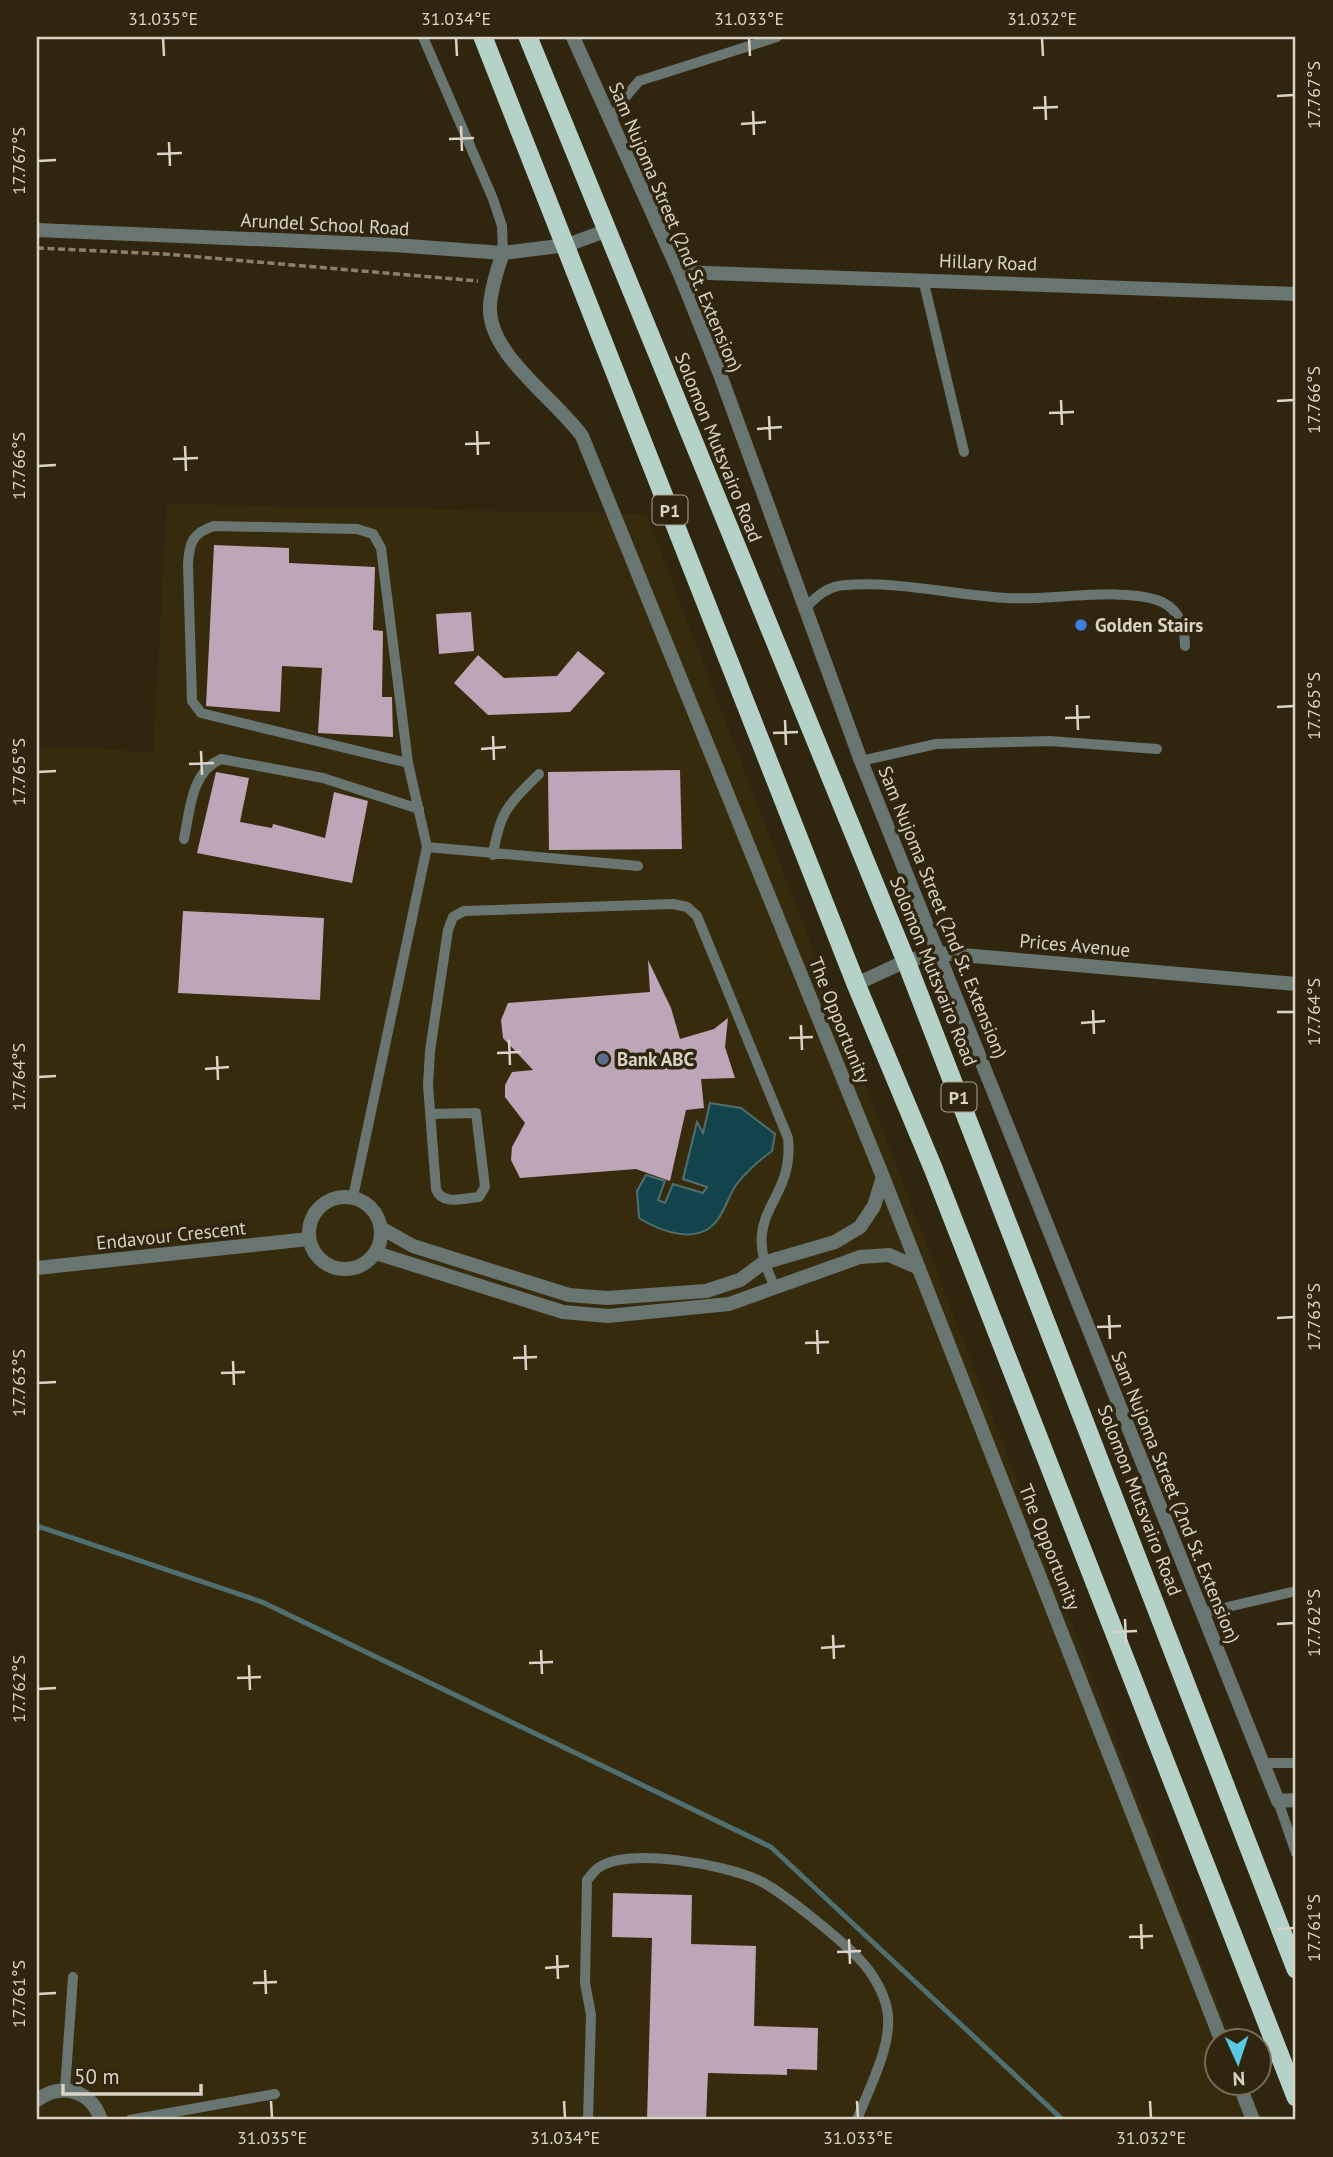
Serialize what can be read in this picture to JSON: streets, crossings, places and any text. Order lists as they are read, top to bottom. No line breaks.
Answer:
{"streets":{"highway":["Solomon Mutsvairo Road","P1"],"street":["Arundel School Road","Sam Nujoma Street (2nd St. Extension)","Hillary Road","Prices Avenue","The Opportunity","Endavour Crescent"]},"crossings":[["Arundel School Road","Solomon Mutsvairo Road"],["Arundel School Road","P1"],["Arundel School Road","The Opportunity"],["Sam Nujoma Street (2nd St. Extension)","Hillary Road"],["Sam Nujoma Street (2nd St. Extension)","Prices Avenue"],["Solomon Mutsvairo Road","Prices Avenue"],["P1","Prices Avenue"]],"places":["Golden Stairs","Bank ABC"],"scale_bar":"50 m","north":"bottom","coordinates":["31.035°E","31.034°E","31.033°E","31.032°E","17.767°S","17.766°S","17.765°S","17.764°S","17.763°S","17.762°S","17.761°S"]}
